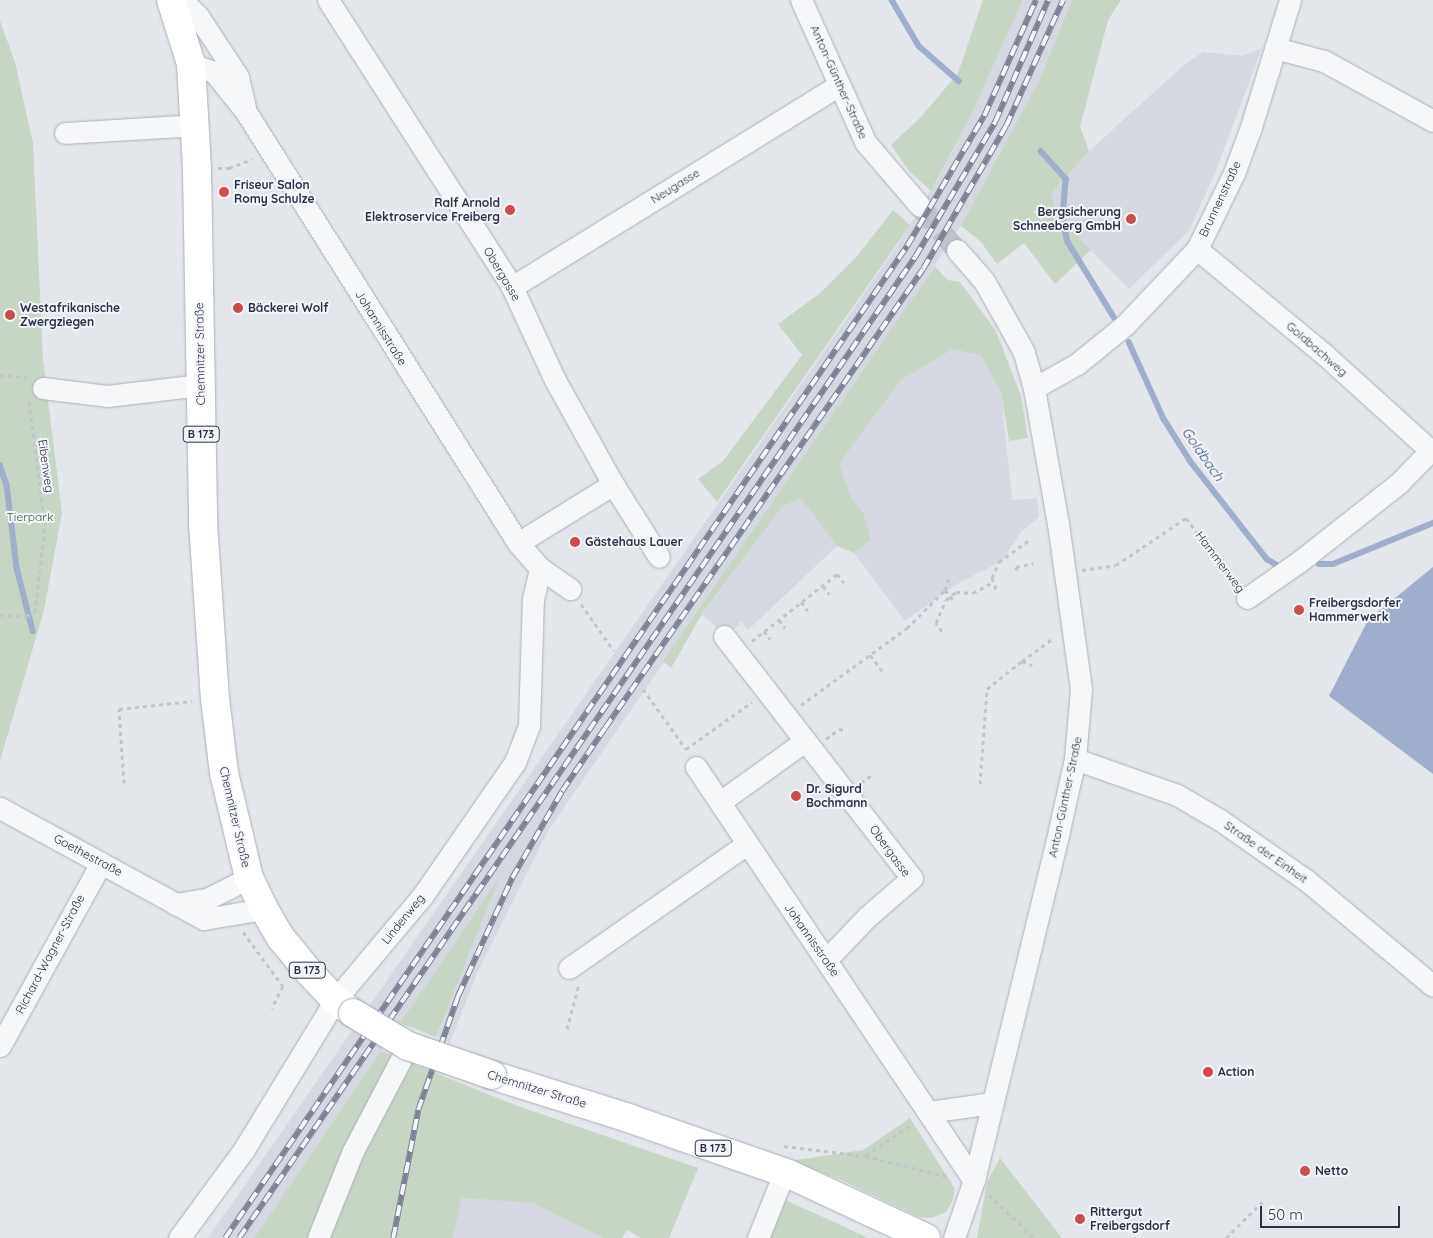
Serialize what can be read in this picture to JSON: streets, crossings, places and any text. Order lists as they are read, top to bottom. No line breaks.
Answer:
{"streets":{"main road":["Chemnitzer Straße","B 173"],"street":["Anton-Günther-Straße","Neugasse","Brunnenstraße","Obergasse","Johannisstraße","Goldbachweg","Hammerweg","Straße der Einheit","Goethestraße","Lindenweg","Richard-Wagner-Straße"],"path":["Eibenweg"]},"crossings":[["Anton-Günther-Straße","Neugasse"],["Anton-Günther-Straße","Brunnenstraße"],["Anton-Günther-Straße","Johannisstraße"],["Anton-Günther-Straße","Hammerweg"],["Anton-Günther-Straße","Straße der Einheit"],["Neugasse","Obergasse"],["Brunnenstraße","Goldbachweg"],["Obergasse","Johannisstraße"],["Johannisstraße","Chemnitzer Straße"],["Johannisstraße","Lindenweg"],["Goldbachweg","Hammerweg"],["Chemnitzer Straße","Goethestraße"],["Chemnitzer Straße","Lindenweg"],["Goethestraße","Richard-Wagner-Straße"]],"water":["Goldbach"],"parks":["Tierpark"],"places":["Friseur Salon Romy Schulze","Ralf Arnold Elektroservice Freiberg","Bergsicherung Schneeberg GmbH","Bäckerei Wolf","Westafrikanische Zwergziegen","Gästehaus Lauer","Freibergsdorfer Hammerwerk","Dr. Sigurd Bochmann","Action","Netto","Rittergut Freibergsdorf"],"scale_bar":"50 m"}
